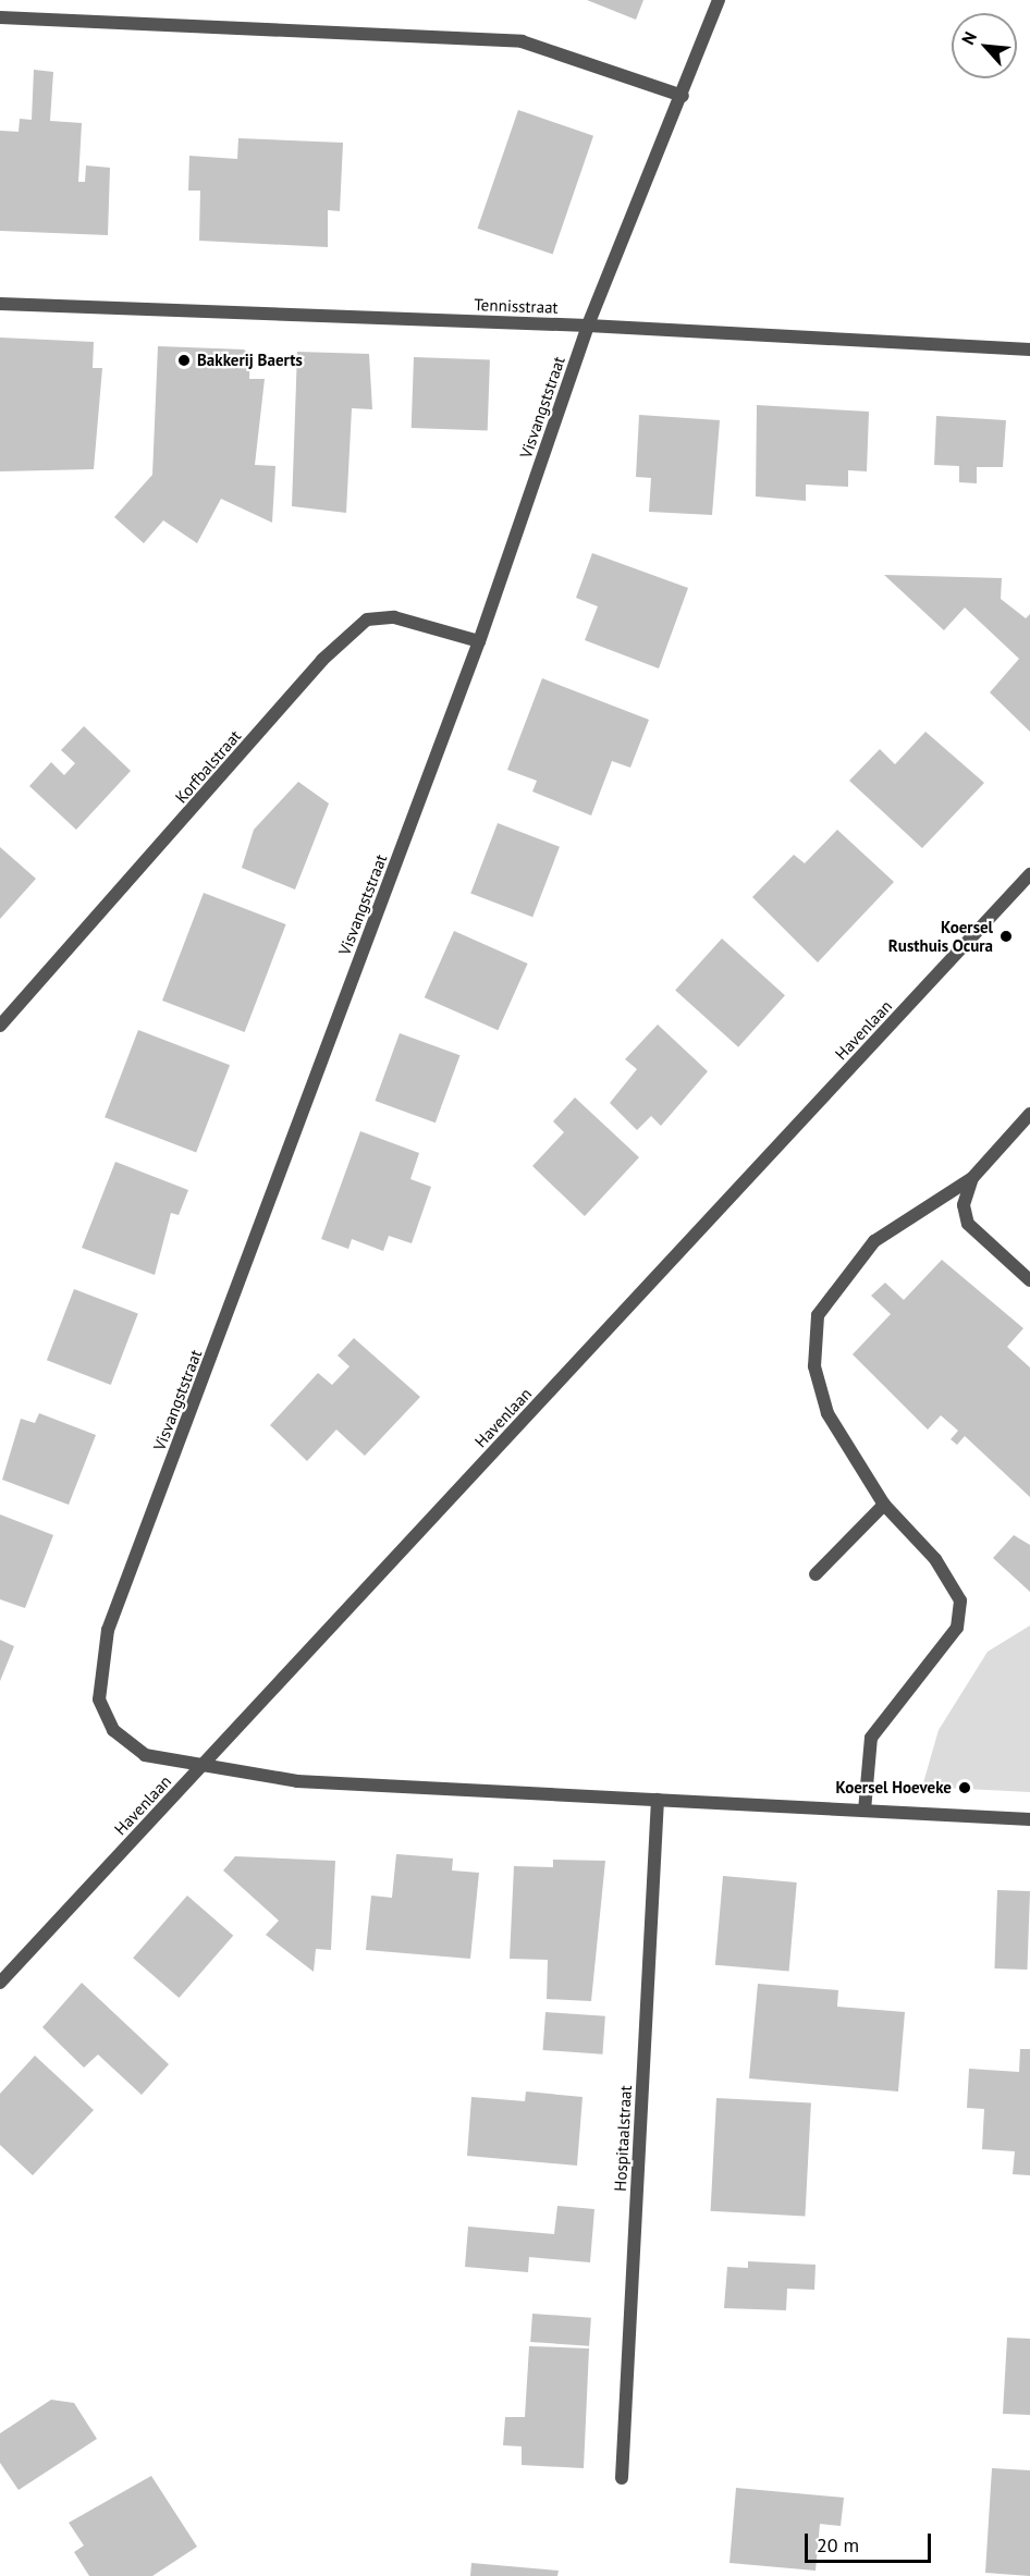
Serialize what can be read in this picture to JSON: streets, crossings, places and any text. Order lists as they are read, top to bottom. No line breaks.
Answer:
{"streets":{"street":["Tennisstraat","Visvangststraat","Korfbalstraat","Havenlaan","Hospitaalstraat"]},"crossings":[["Tennisstraat","Visvangststraat"],["Visvangststraat","Korfbalstraat"],["Visvangststraat","Havenlaan"]],"places":["Bakkerij Baerts","Koersel Rusthuis Ocura","Koersel Hoeveke"],"scale_bar":"20 m","north":"top left"}
